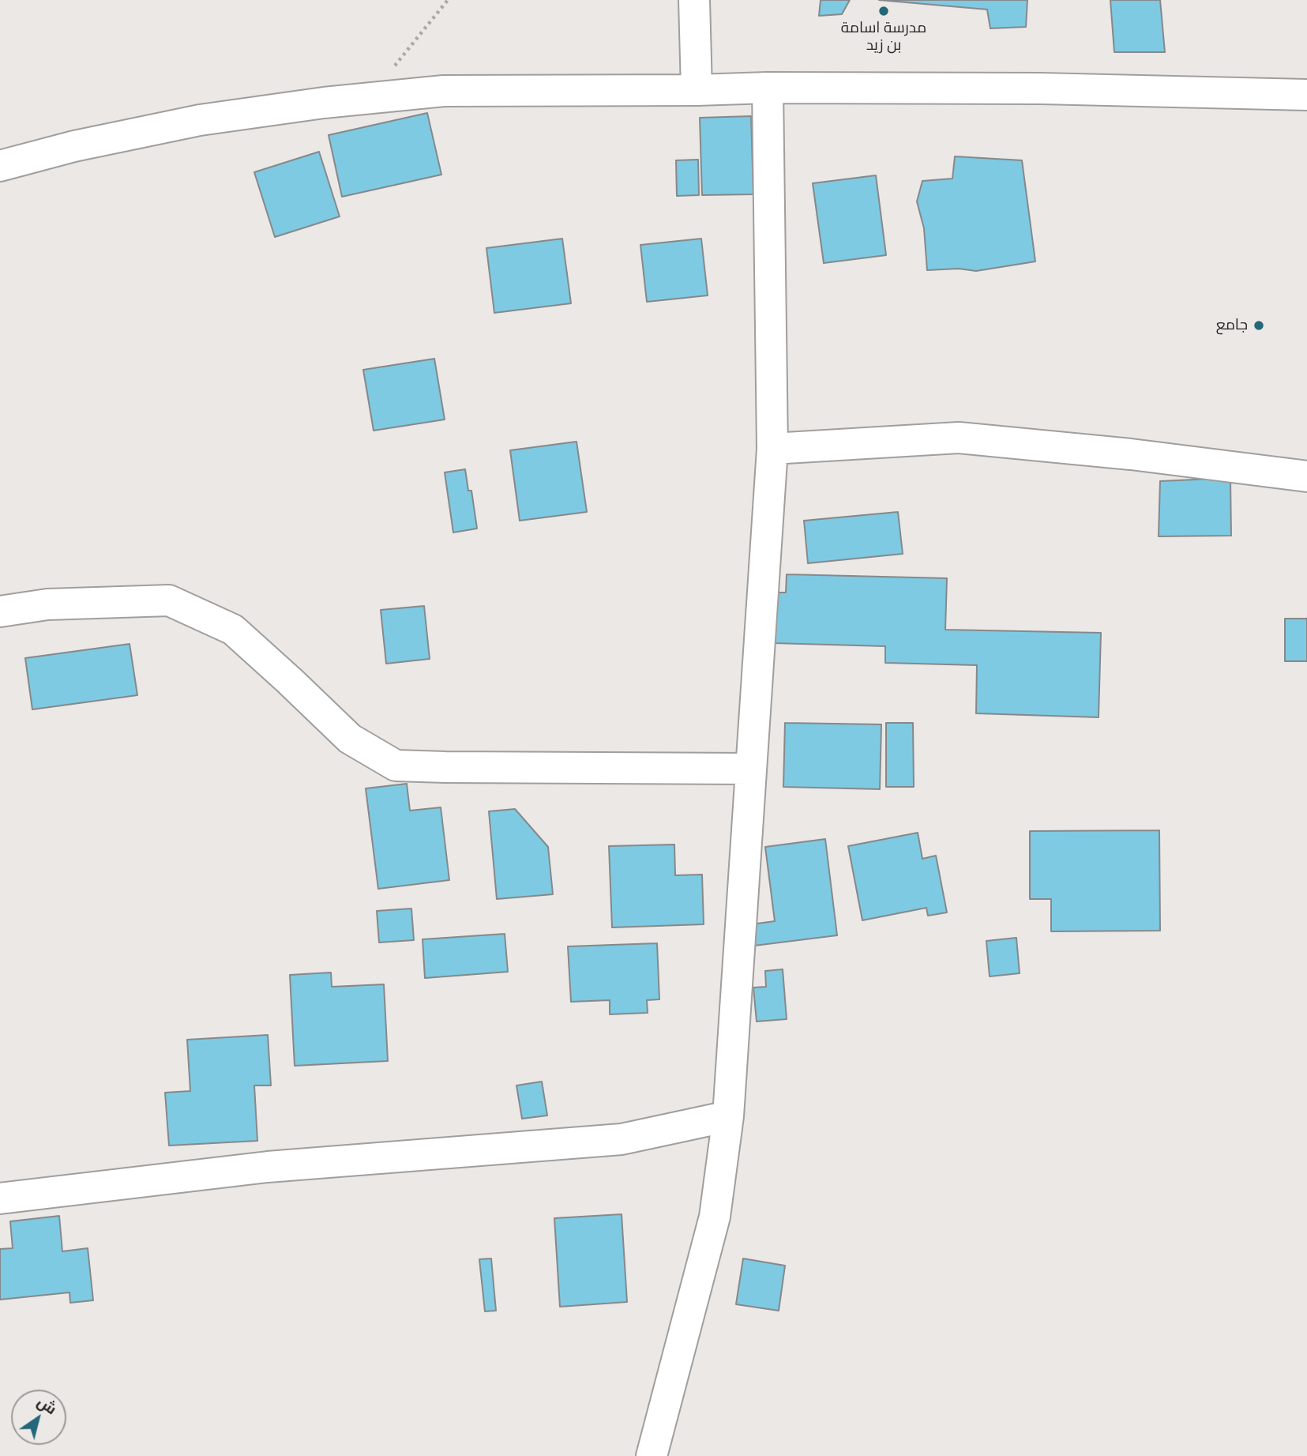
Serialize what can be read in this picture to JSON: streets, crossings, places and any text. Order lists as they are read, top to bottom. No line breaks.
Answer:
{"places":["مدرسة اسامة بن زيد","جامع"],"north":"top right"}
